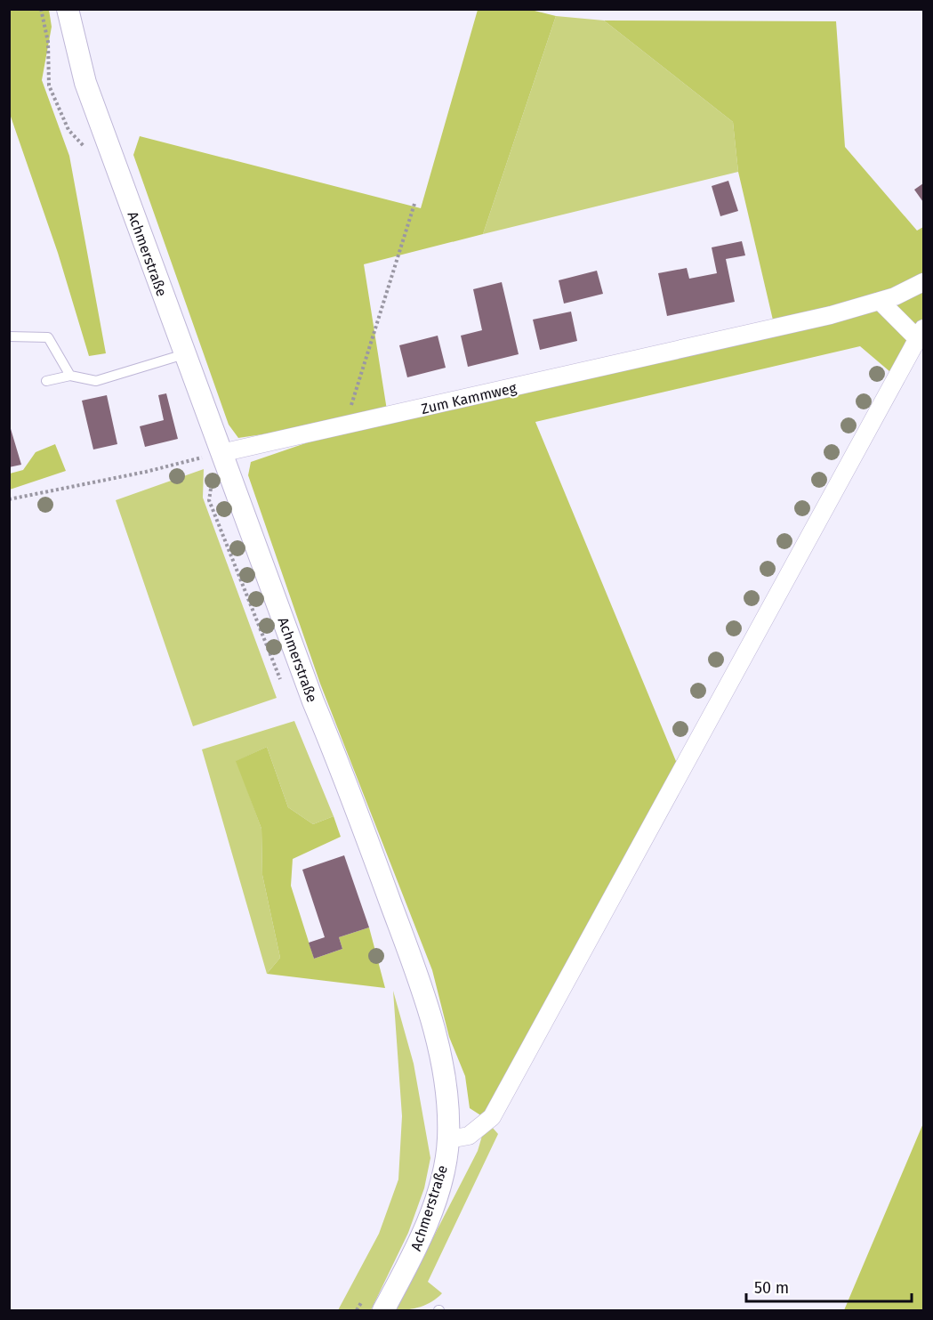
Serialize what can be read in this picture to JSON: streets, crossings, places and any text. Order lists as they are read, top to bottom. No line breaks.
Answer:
{"streets":{"street":["Achmerstraße","Zum Kammweg"]},"crossings":[["Achmerstraße","Zum Kammweg"]],"scale_bar":"50 m"}
